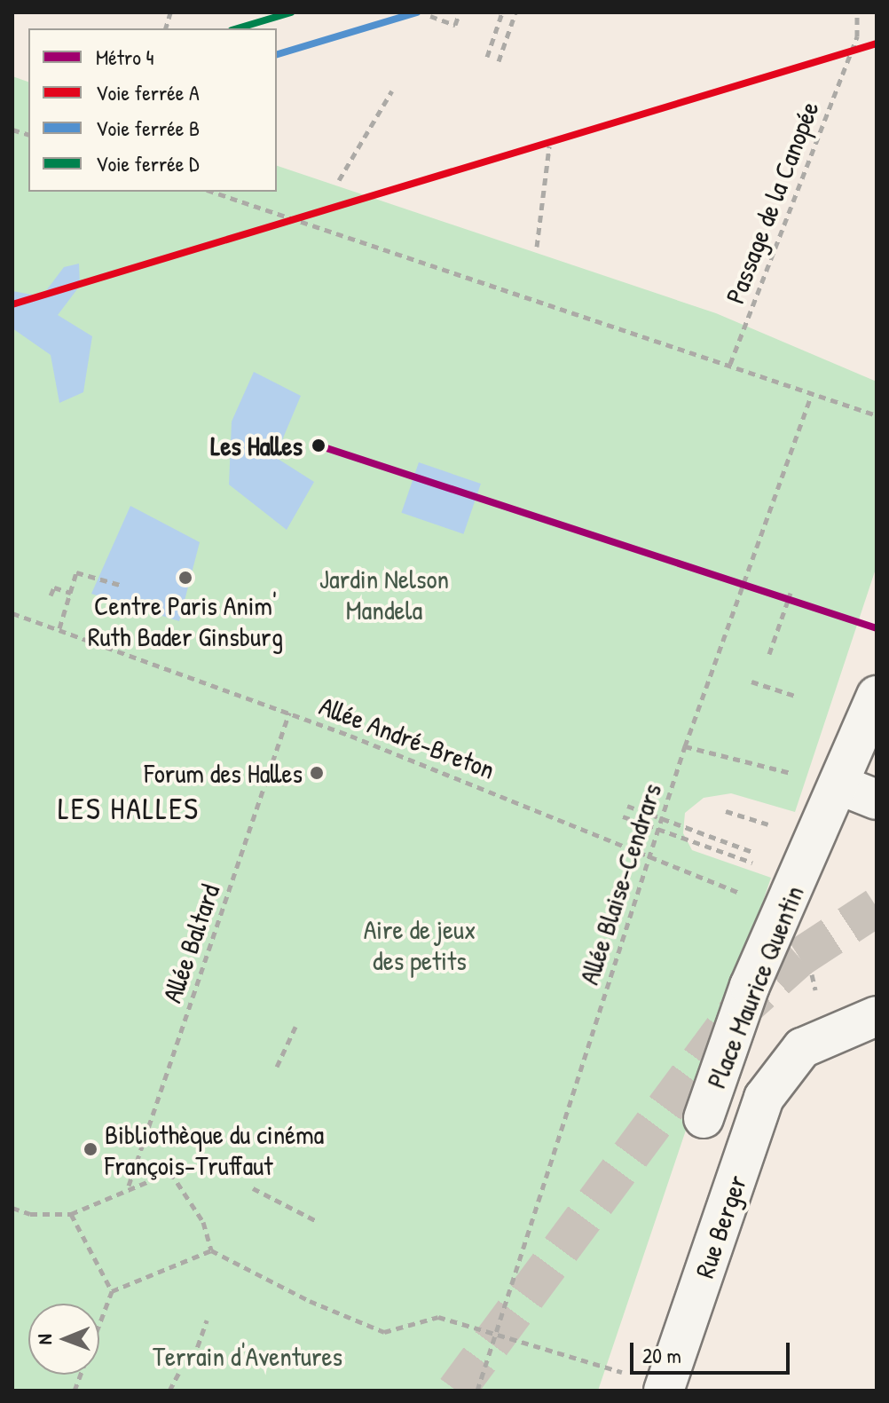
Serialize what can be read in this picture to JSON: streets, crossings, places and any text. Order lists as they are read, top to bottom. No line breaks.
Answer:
{"streets":{"street":["Place Maurice Quentin","Rue Berger"],"path":["Passage de la Canopée","Allée André-Breton","Allée Blaise-Cendrars","Allée Baltard"]},"crossings":[["Allée André-Breton","Allée Blaise-Cendrars"],["Allée André-Breton","Allée Baltard"],["Allée André-Breton","Place Maurice Quentin"]],"districts":["LES HALLES"],"parks":["Jardin Nelson Mandela","Aire de jeux des petits","Terrain d'Aventures"],"places":["Les Halles","Centre Paris Anim' Ruth Bader Ginsburg","Forum des Halles","Bibliothèque du cinéma François-Truffaut"],"lines":["rail line B","rail line D","rail line A","metro line 4"],"legend":["Métro 4","Voie ferrée A","Voie ferrée B","Voie ferrée D"],"scale_bar":"20 m","north":"left"}
